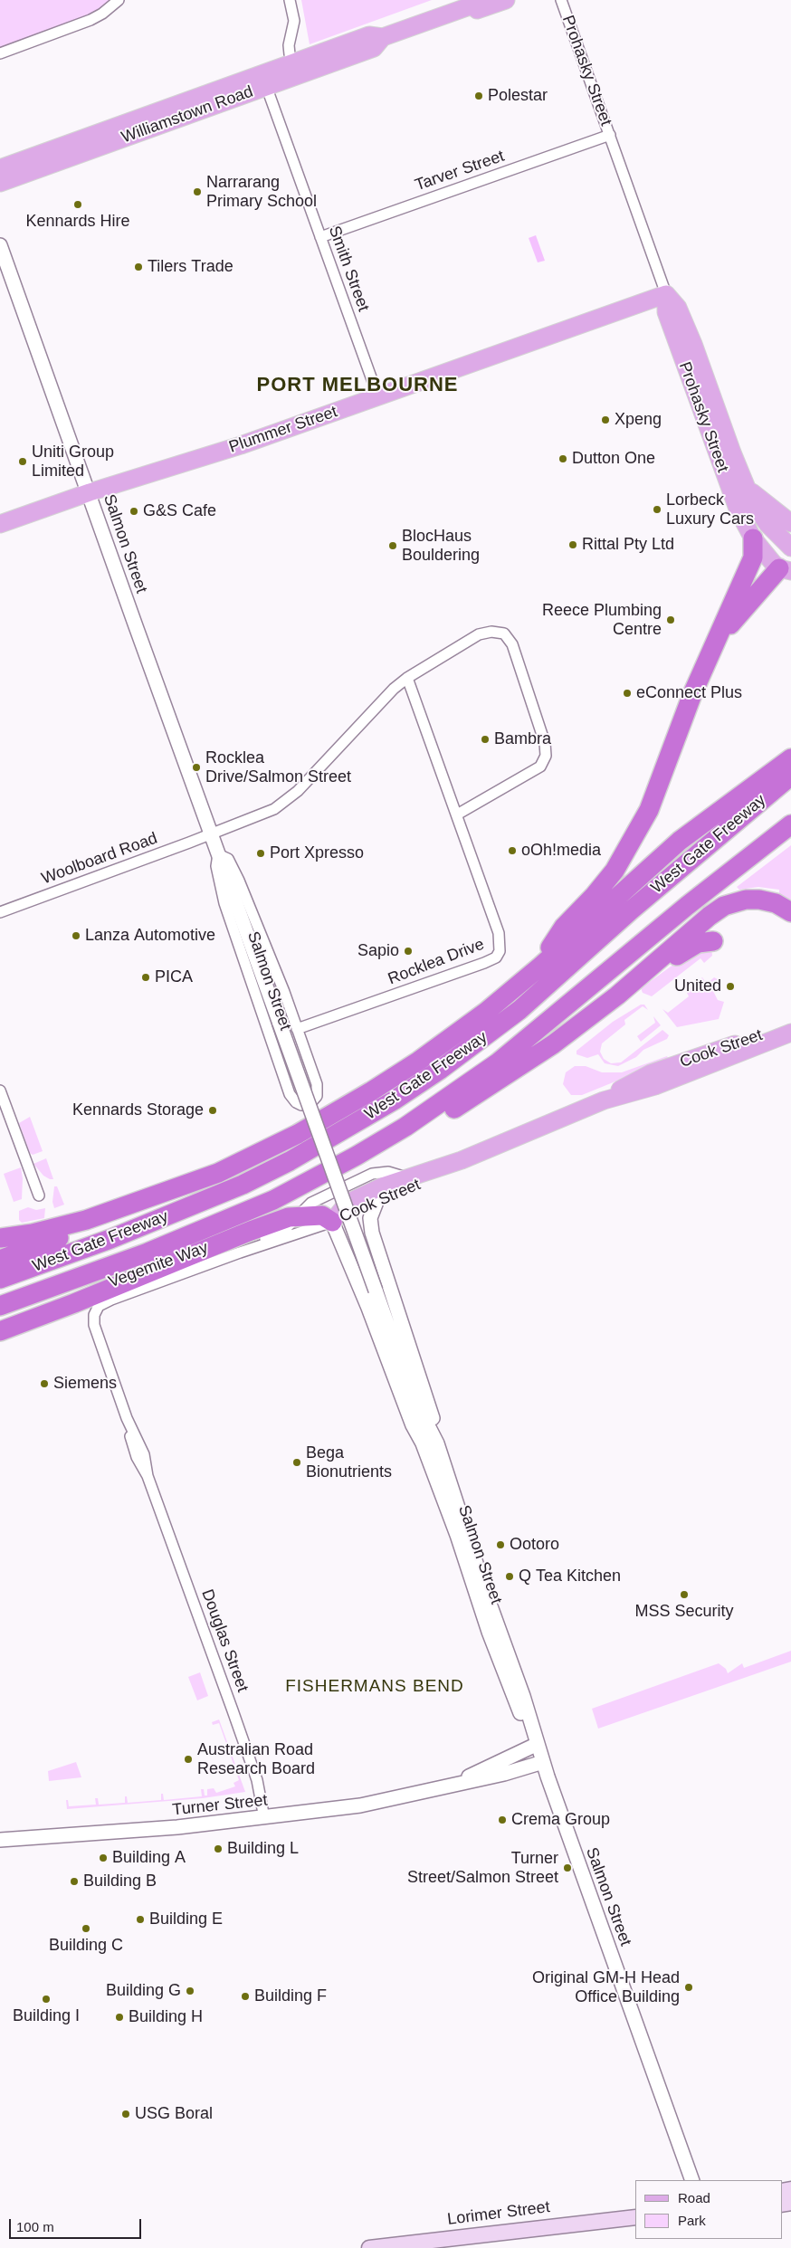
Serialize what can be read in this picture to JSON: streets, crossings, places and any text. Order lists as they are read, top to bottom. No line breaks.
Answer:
{"streets":{"highway":["West Gate Freeway"],"main road":["Prohasky Street","Williamstown Road","Plummer Street","Cook Street","Lorimer Street"],"street":["Tarver Street","Smith Street","Salmon Street","Woolboard Road","Rocklea Drive","Vegemite Way","Douglas Street","Turner Street"]},"crossings":[["Prohasky Street","Tarver Street"],["Prohasky Street","Plummer Street"],["Williamstown Road","Smith Street"],["Tarver Street","Smith Street"],["Smith Street","Plummer Street"],["Plummer Street","Salmon Street"],["Salmon Street","Woolboard Road"],["Salmon Street","Rocklea Drive"],["Salmon Street","Cook Street"],["Salmon Street","Vegemite Way"],["Salmon Street","Turner Street"],["Cook Street","Vegemite Way"],["Vegemite Way","Douglas Street"],["Douglas Street","Turner Street"]],"districts":["PORT MELBOURNE","FISHERMANS BEND"],"places":["Polestar","Narrarang Primary School","Kennards Hire","Tilers Trade","Xpeng","Dutton One","Uniti Group Limited","Lorbeck Luxury Cars","G&S Cafe","Rittal Pty Ltd","BlocHaus Bouldering","Reece Plumbing Centre","eConnect Plus","Bambra","Rocklea Drive/Salmon Street","oOh!media","Port Xpresso","Lanza Automotive","Sapio","PICA","United","Kennards Storage","Siemens","Bega Bionutrients","Ootoro","Q Tea Kitchen","MSS Security","Australian Road Research Board","Crema Group","Building L","Building A","Turner Street/Salmon Street","Building B","Building E","Building C","Original GM-H Head Office Building","Building G","Building F","Building I","Building H","USG Boral"],"legend":["Road","Park"],"scale_bar":"100 m"}
